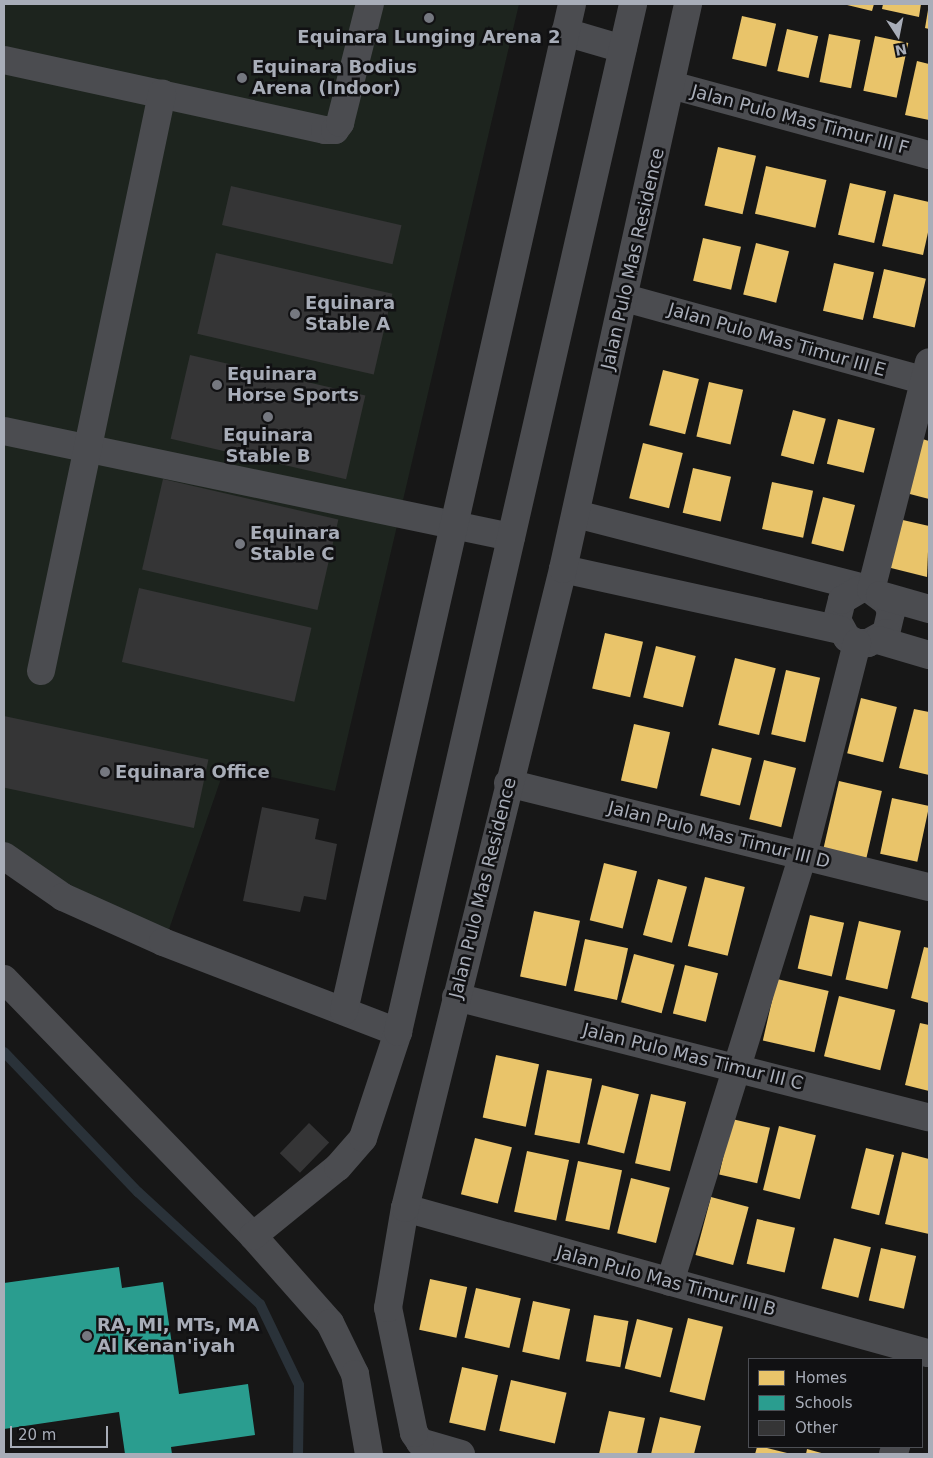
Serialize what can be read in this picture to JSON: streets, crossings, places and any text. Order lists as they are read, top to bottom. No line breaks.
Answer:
{"streets":{"street":["Jalan Pulo Mas Timur III F","Jalan Pulo Mas Residence","Jalan Pulo Mas Timur III E","Jalan Pulo Mas Timur III D","Jalan Pulo Mas Timur III C","Jalan Pulo Mas Timur III B"]},"crossings":[["Jalan Pulo Mas Timur III F","Jalan Pulo Mas Residence"],["Jalan Pulo Mas Residence","Jalan Pulo Mas Timur III E"],["Jalan Pulo Mas Residence","Jalan Pulo Mas Timur III D"],["Jalan Pulo Mas Residence","Jalan Pulo Mas Timur III C"],["Jalan Pulo Mas Residence","Jalan Pulo Mas Timur III B"]],"places":["Equinara Lunging Arena 2","Equinara Bodius Arena (Indoor)","Equinara Stable A","Equinara Horse Sports","Equinara Stable B","Equinara Stable C","Equinara Office","RA, MI, MTs, MA Al Kenan'iyah"],"legend":["Homes","Schools","Other"],"scale_bar":"20 m","north":"bottom"}
